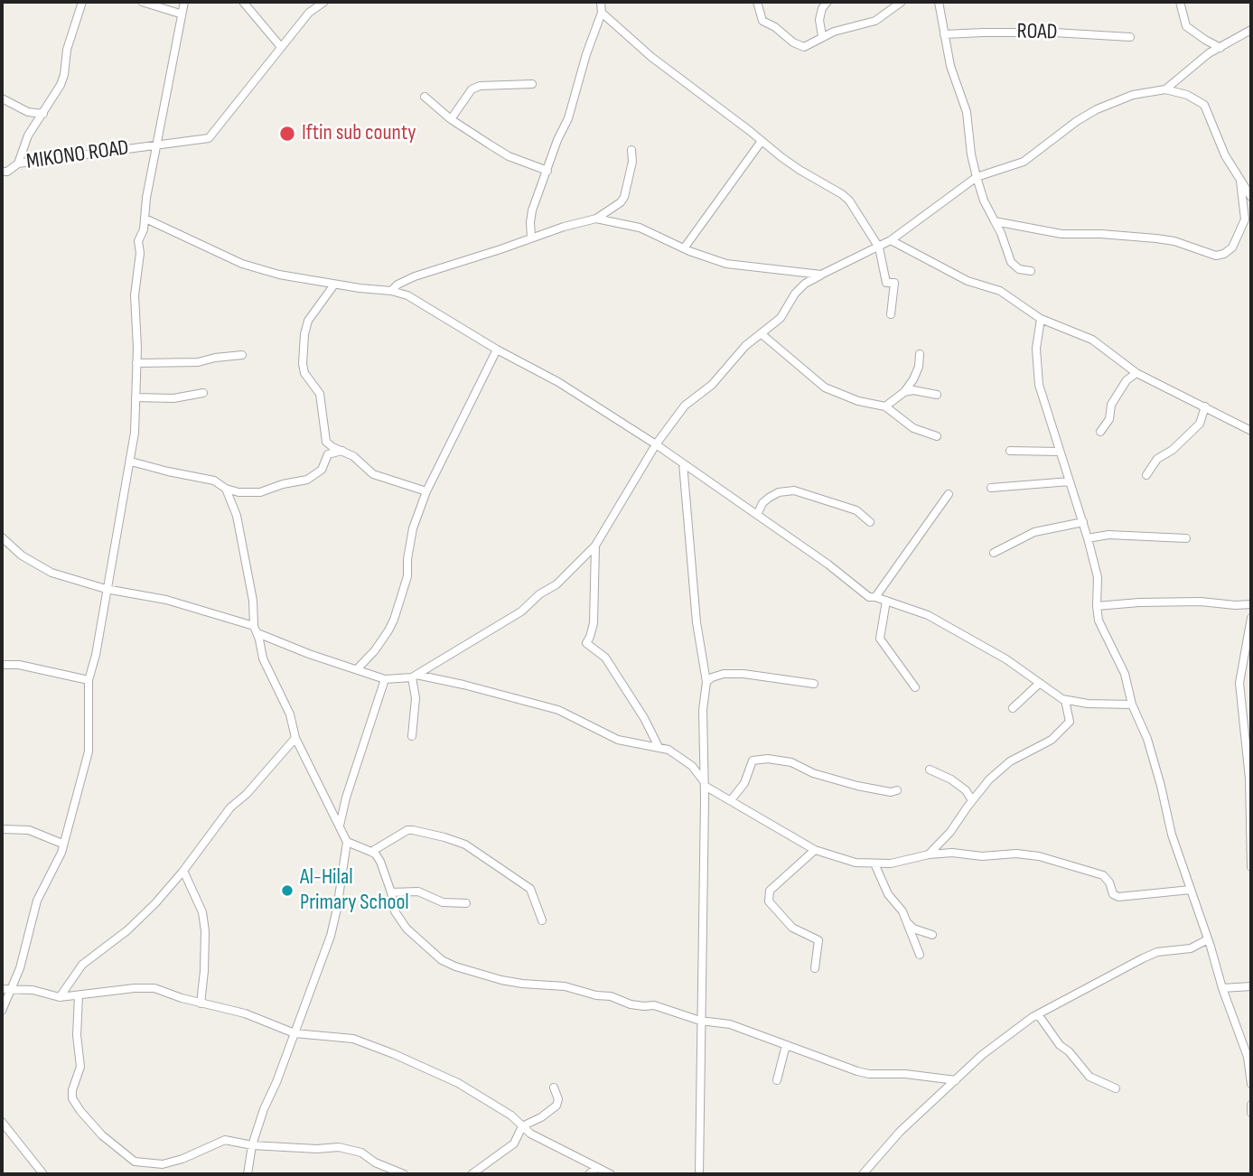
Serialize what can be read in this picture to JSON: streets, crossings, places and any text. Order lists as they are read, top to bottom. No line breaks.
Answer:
{"streets":{"street":["ROAD","MIKONO ROAD"]},"places":["Iftin sub county","Al-Hilal Primary School"]}
